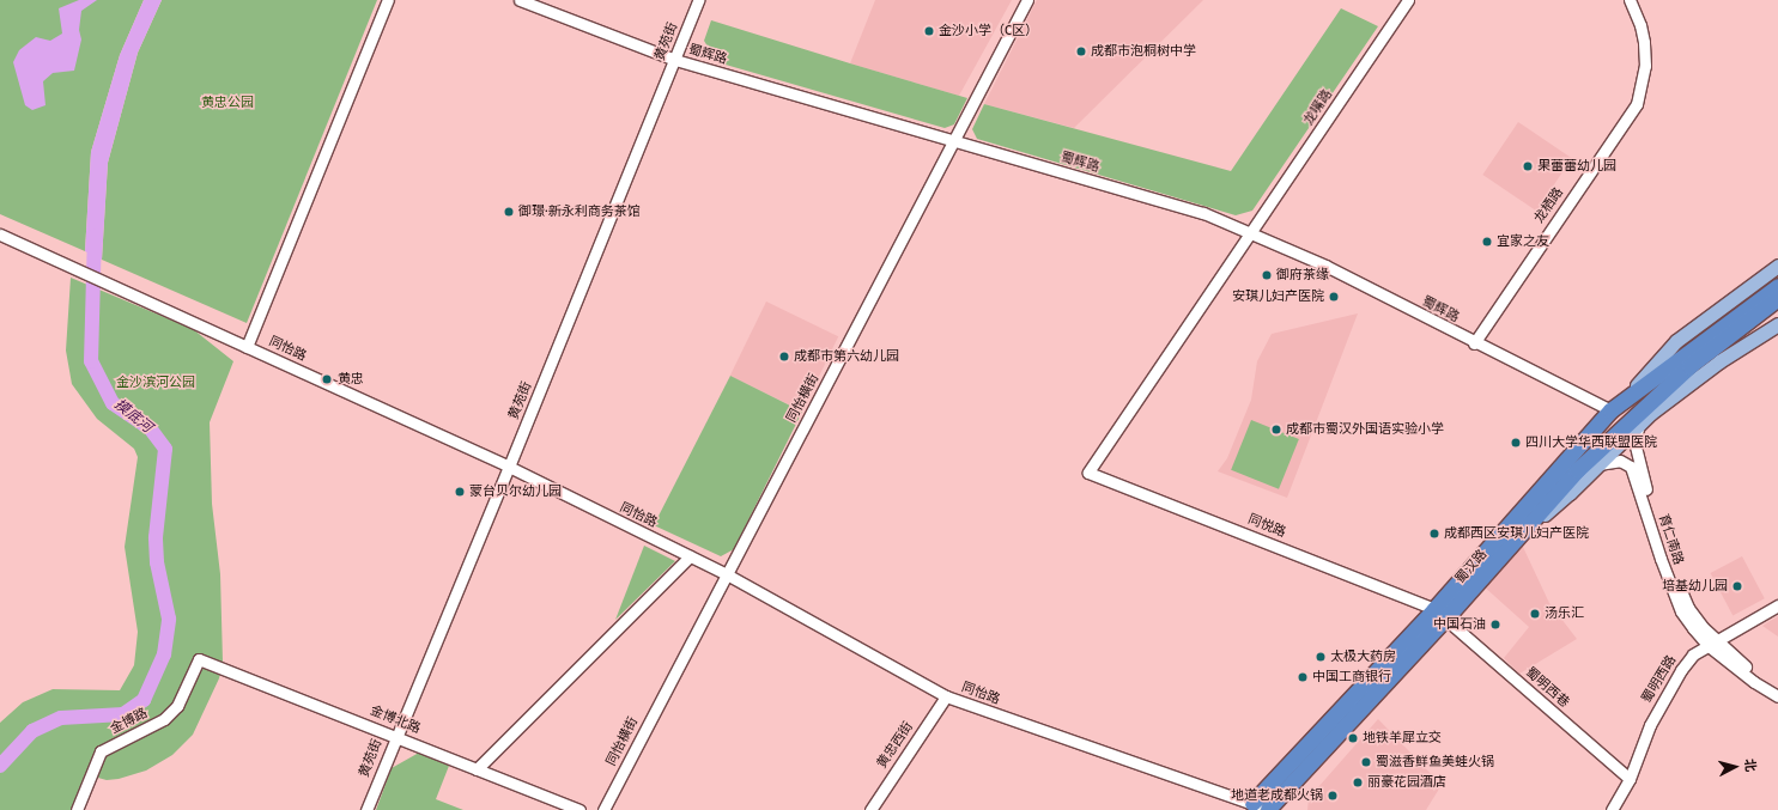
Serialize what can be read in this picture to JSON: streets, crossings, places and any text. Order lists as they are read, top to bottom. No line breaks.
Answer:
{"streets":{"highway":["蜀汉路"],"street":["黄苑街","蜀辉路","龙嘴路","龙栖路","同怡路","同怡横街","同悦路","育仁南路","蜀明西路","蜀明西巷","金博北路","金博路","黄忠西街"]},"crossings":[["黄苑街","蜀辉路"],["黄苑街","同怡路"],["黄苑街","金博北路"],["蜀辉路","龙嘴路"],["蜀辉路","龙栖路"],["蜀辉路","同怡横街"],["蜀辉路","蜀汉路"],["龙嘴路","同悦路"],["同怡路","同怡横街"],["同怡路","蜀汉路"],["同怡路","黄忠西街"],["同悦路","蜀汉路"],["同悦路","蜀明西巷"],["育仁南路","蜀明西路"],["蜀汉路","蜀明西巷"],["蜀明西路","蜀明西巷"],["金博北路","金博路"]],"water":["摸底河"],"parks":["黄忠公园","金沙滨河公园"],"places":["金沙小学（C区）","成都市泡桐树中学","果蕾蕾幼儿园","御璟·新永利商务茶馆","宜家之友","御府茶缘","安琪儿妇产医院","成都市第六幼儿园","黄忠","成都市蜀汉外国语实验小学","四川大学华西联盟医院","蒙台贝尔幼儿园","成都西区安琪儿妇产医院","培基幼儿园","汤乐汇","中国石油","太极大药房","中国工商银行","地铁羊犀立交","蜀滋香鲜鱼美蛙火锅","丽豪花园酒店","地道老成都火锅"],"north":"right"}
